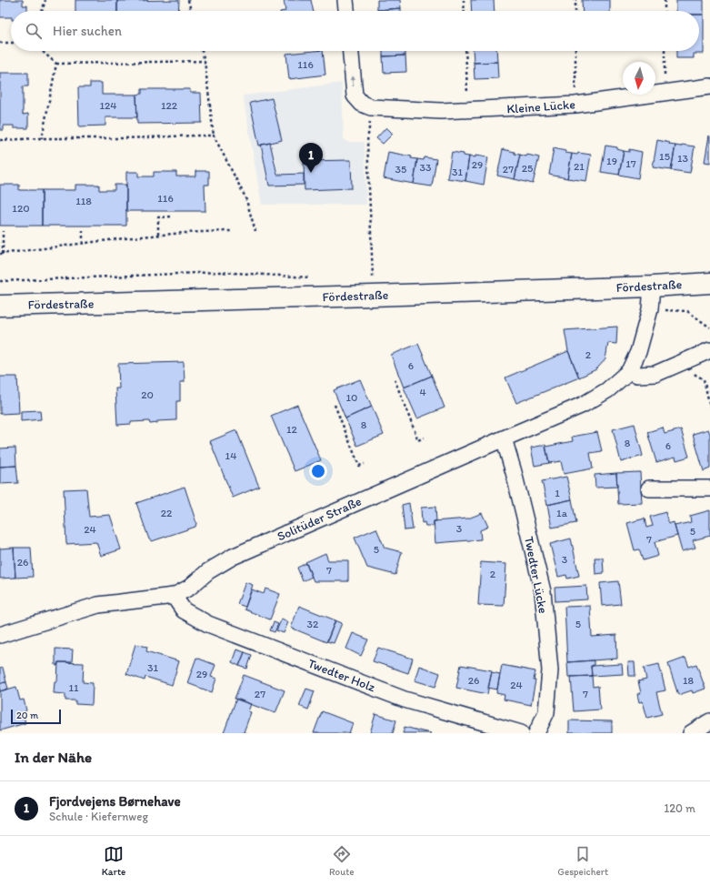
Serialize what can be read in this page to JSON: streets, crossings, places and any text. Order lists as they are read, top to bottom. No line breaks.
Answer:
{"streets":{"main road":["Fördestraße"],"street":["Kleine Lücke","Solitüder Straße","Twedter Lücke","Twedter Holz"]},"crossings":[["Fördestraße","Solitüder Straße"],["Solitüder Straße","Twedter Lücke"],["Solitüder Straße","Twedter Holz"]],"house_numbers":["116","124","122","15","13","19","17","29","21","33","25","35","27","31","116","118","120","2","6","4","20","10","8","12","8","6","14","1","22","1a","3","24","5","7","5","3","26","7","2","32","5","31","29","26","18","24","11","27","7"],"scale_bar":"20 m","north":"bottom","page":{"search":"Hier suchen","pins":"1","scale":"20 m","heading":"In der Nähe","list":[{"mark":"1","name":"Fjordvejens Børnehave","note":"Schule · Kiefernweg","value":"120 m"}],"nav":["Karte","Route","Gespeichert"]}}
